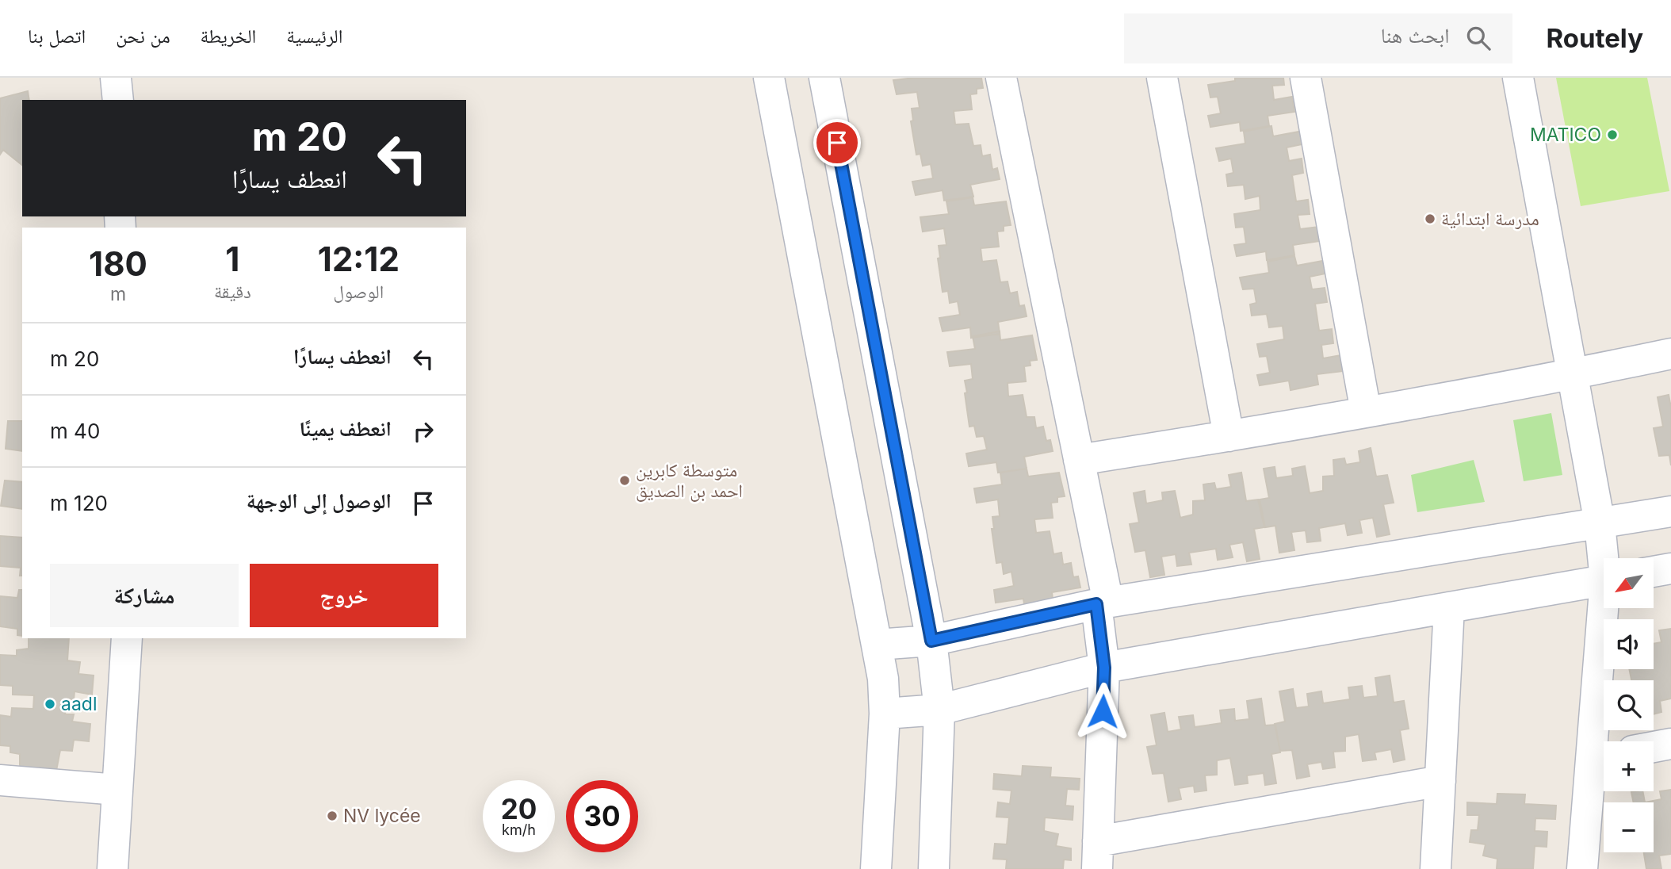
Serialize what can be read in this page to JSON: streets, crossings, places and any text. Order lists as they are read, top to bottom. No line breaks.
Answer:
{"places":["MATICO","مدرسة ابتدائية","متوسطة كابرين احمد بن الصديق","aadl","NV lycée"],"north":"bottom left","page":{"header":"Routely","search":"ابحث هنا","nav":["الرئيسية","الخريطة","من نحن","اتصل بنا"],"turn":["20 m","انعطف يسارًا"],"eta":["12:12","الوصول","1","دقيقة","180","m"],"list":[{"name":"انعطف يسارًا","value":"20 m"},{"name":"انعطف يمينًا","value":"40 m"},{"name":"الوصول إلى الوجهة","value":"120 m"}],"buttons":["خروج","مشاركة"],"map_buttons":["+","−"],"speed":"20 km/h","limit":"30"}}
